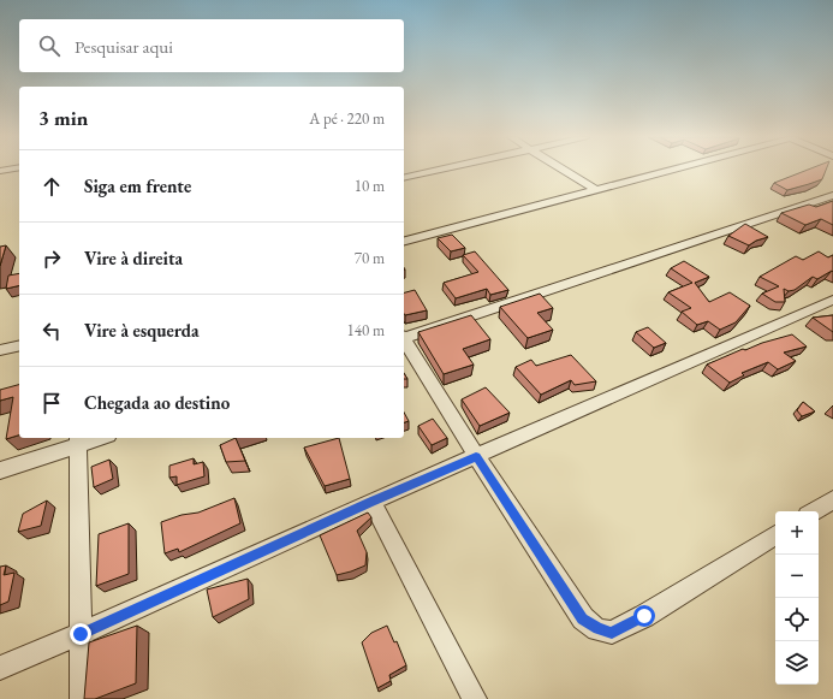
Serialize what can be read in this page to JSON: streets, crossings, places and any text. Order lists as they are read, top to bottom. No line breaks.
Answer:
{"page":{"search":"Pesquisar aqui","heading":["3 min","A pé · 220 m"],"list":[["Siga em frente","10 m"],["Vire à direita","70 m"],["Vire à esquerda","140 m"],"Chegada ao destino"],"map_buttons":["+","−"]}}
